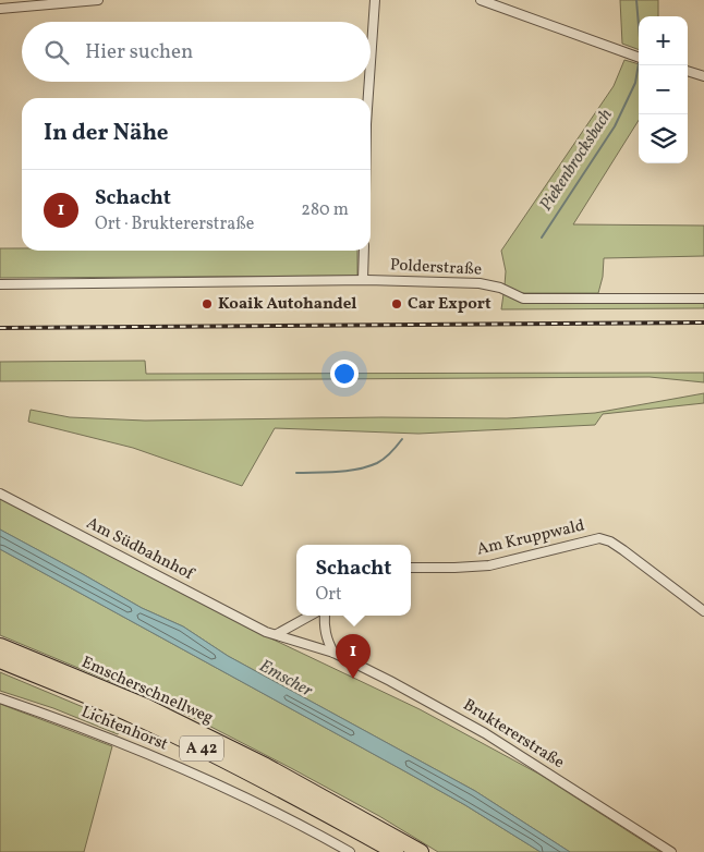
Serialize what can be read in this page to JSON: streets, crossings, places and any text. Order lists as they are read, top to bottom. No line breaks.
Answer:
{"streets":{"highway":["Emscherschnellweg","A 42"],"street":["Polderstraße","Am Kruppwald","Am Südbahnhof","Lichtenhorst","Bruktererstraße"]},"crossings":[["Am Südbahnhof","Bruktererstraße"]],"water":["Piekenbrocksbach","Emscher"],"places":["Koaik Autohandel","Car Export"],"page":{"map_buttons":["+","−"],"search":"Hier suchen","heading":"In der Nähe","list":[{"mark":"1","name":"Schacht","note":"Ort · Bruktererstraße","value":"280 m"}],"popup":["Schacht","Ort"],"pins":"1"}}
